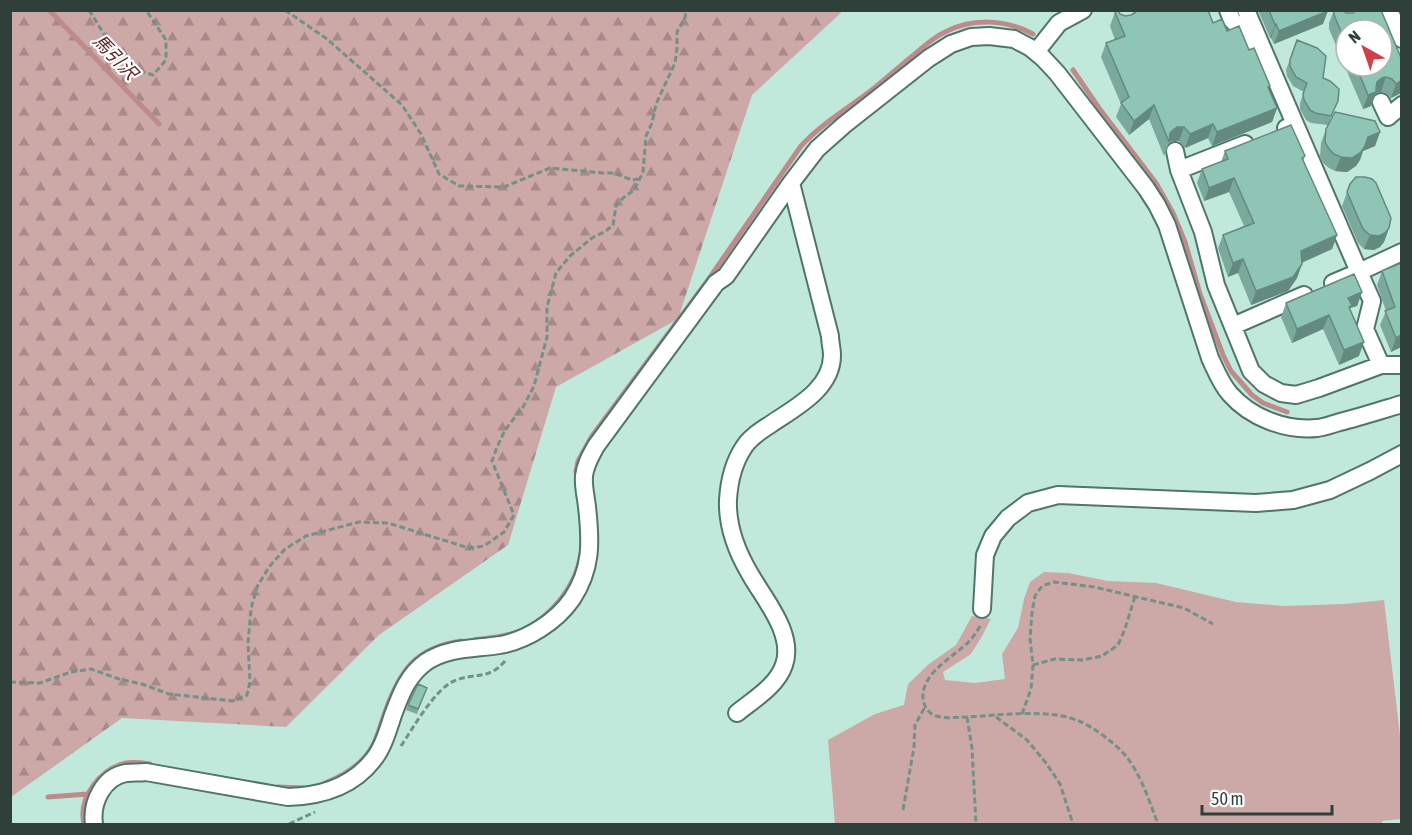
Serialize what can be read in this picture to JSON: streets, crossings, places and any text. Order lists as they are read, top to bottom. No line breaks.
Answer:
{"water":["馬引沢"],"scale_bar":"50 m","north":"top left"}
